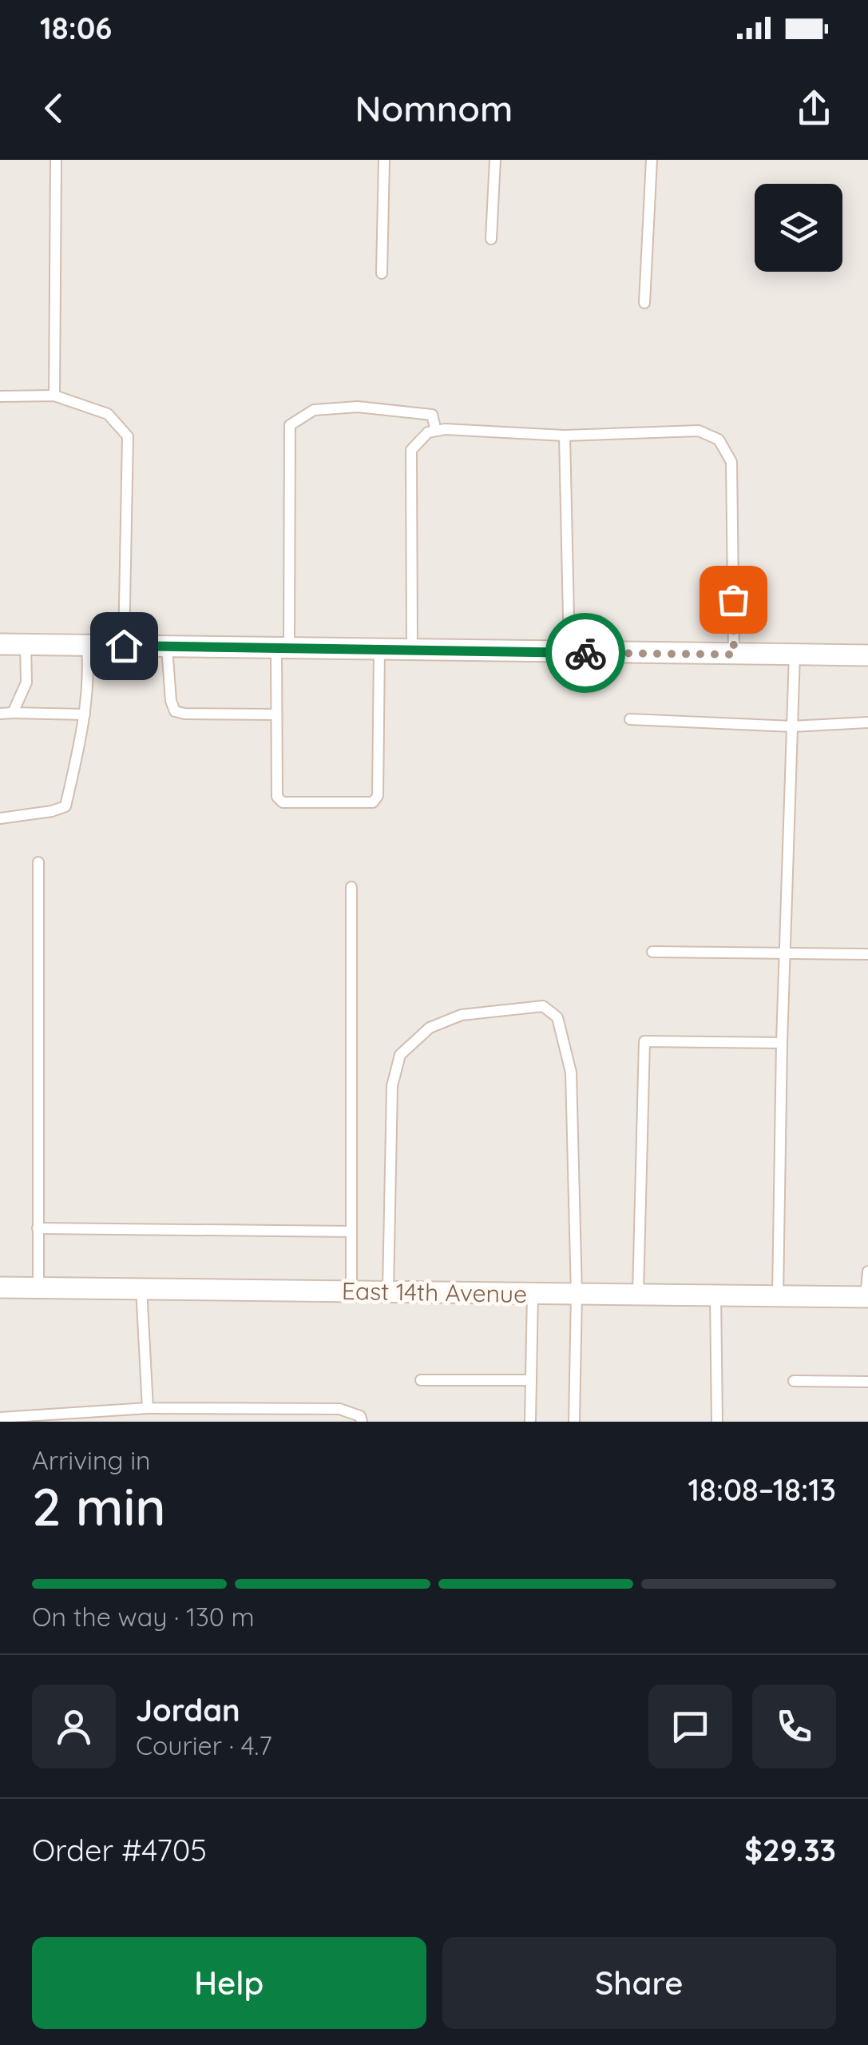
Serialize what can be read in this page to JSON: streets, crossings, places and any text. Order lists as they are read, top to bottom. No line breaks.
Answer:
{"streets":{"street":["East 14th Avenue"]},"page":{"status":"18:06","header":"Nomnom","heading":["2 min","Arriving in","18:08–18:13"],"panel":["Jordan","Courier · 4.7","Order #4705","$29.33"],"bar":"On the way · 130 m","buttons":["Help","Share"]}}
